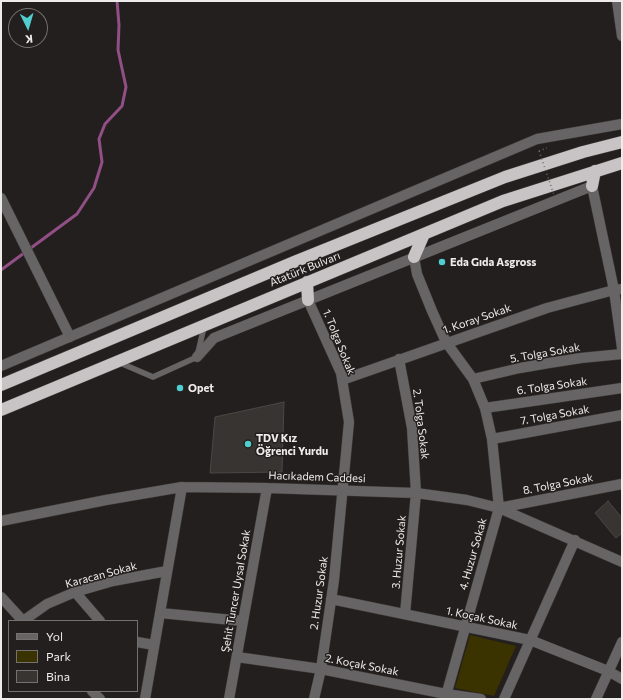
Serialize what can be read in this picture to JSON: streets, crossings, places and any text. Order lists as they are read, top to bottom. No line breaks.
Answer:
{"streets":{"highway":["Atatürk Bulvarı"],"street":["1. Koray Sokak","1. Tolga Sokak","5. Tolga Sokak","6. Tolga Sokak","7. Tolga Sokak","2. Tolga Sokak","Hacıkadem Caddesi","8. Tolga Sokak","3. Huzur Sokak","4. Huzur Sokak","Karacan Sokak","Şehit Tuncer Uysal Sokak","2. Huzur Sokak","1. Koçak Sokak","2. Koçak Sokak"]},"crossings":[["1. Koray Sokak","1. Tolga Sokak"],["1. Koray Sokak","2. Tolga Sokak"],["1. Tolga Sokak","Hacıkadem Caddesi"],["1. Tolga Sokak","2. Huzur Sokak"],["2. Tolga Sokak","Hacıkadem Caddesi"],["2. Tolga Sokak","3. Huzur Sokak"],["Hacıkadem Caddesi","8. Tolga Sokak"],["Hacıkadem Caddesi","3. Huzur Sokak"],["Hacıkadem Caddesi","4. Huzur Sokak"],["Hacıkadem Caddesi","Şehit Tuncer Uysal Sokak"],["Hacıkadem Caddesi","2. Huzur Sokak"],["8. Tolga Sokak","4. Huzur Sokak"],["3. Huzur Sokak","1. Koçak Sokak"],["4. Huzur Sokak","1. Koçak Sokak"],["4. Huzur Sokak","2. Koçak Sokak"],["Şehit Tuncer Uysal Sokak","2. Koçak Sokak"],["2. Huzur Sokak","1. Koçak Sokak"],["2. Huzur Sokak","2. Koçak Sokak"]],"places":["Eda Gıda Asgross","Opet","TDV Kız Öğrenci Yurdu"],"legend":["Yol","Park","Bina"],"north":"bottom"}
